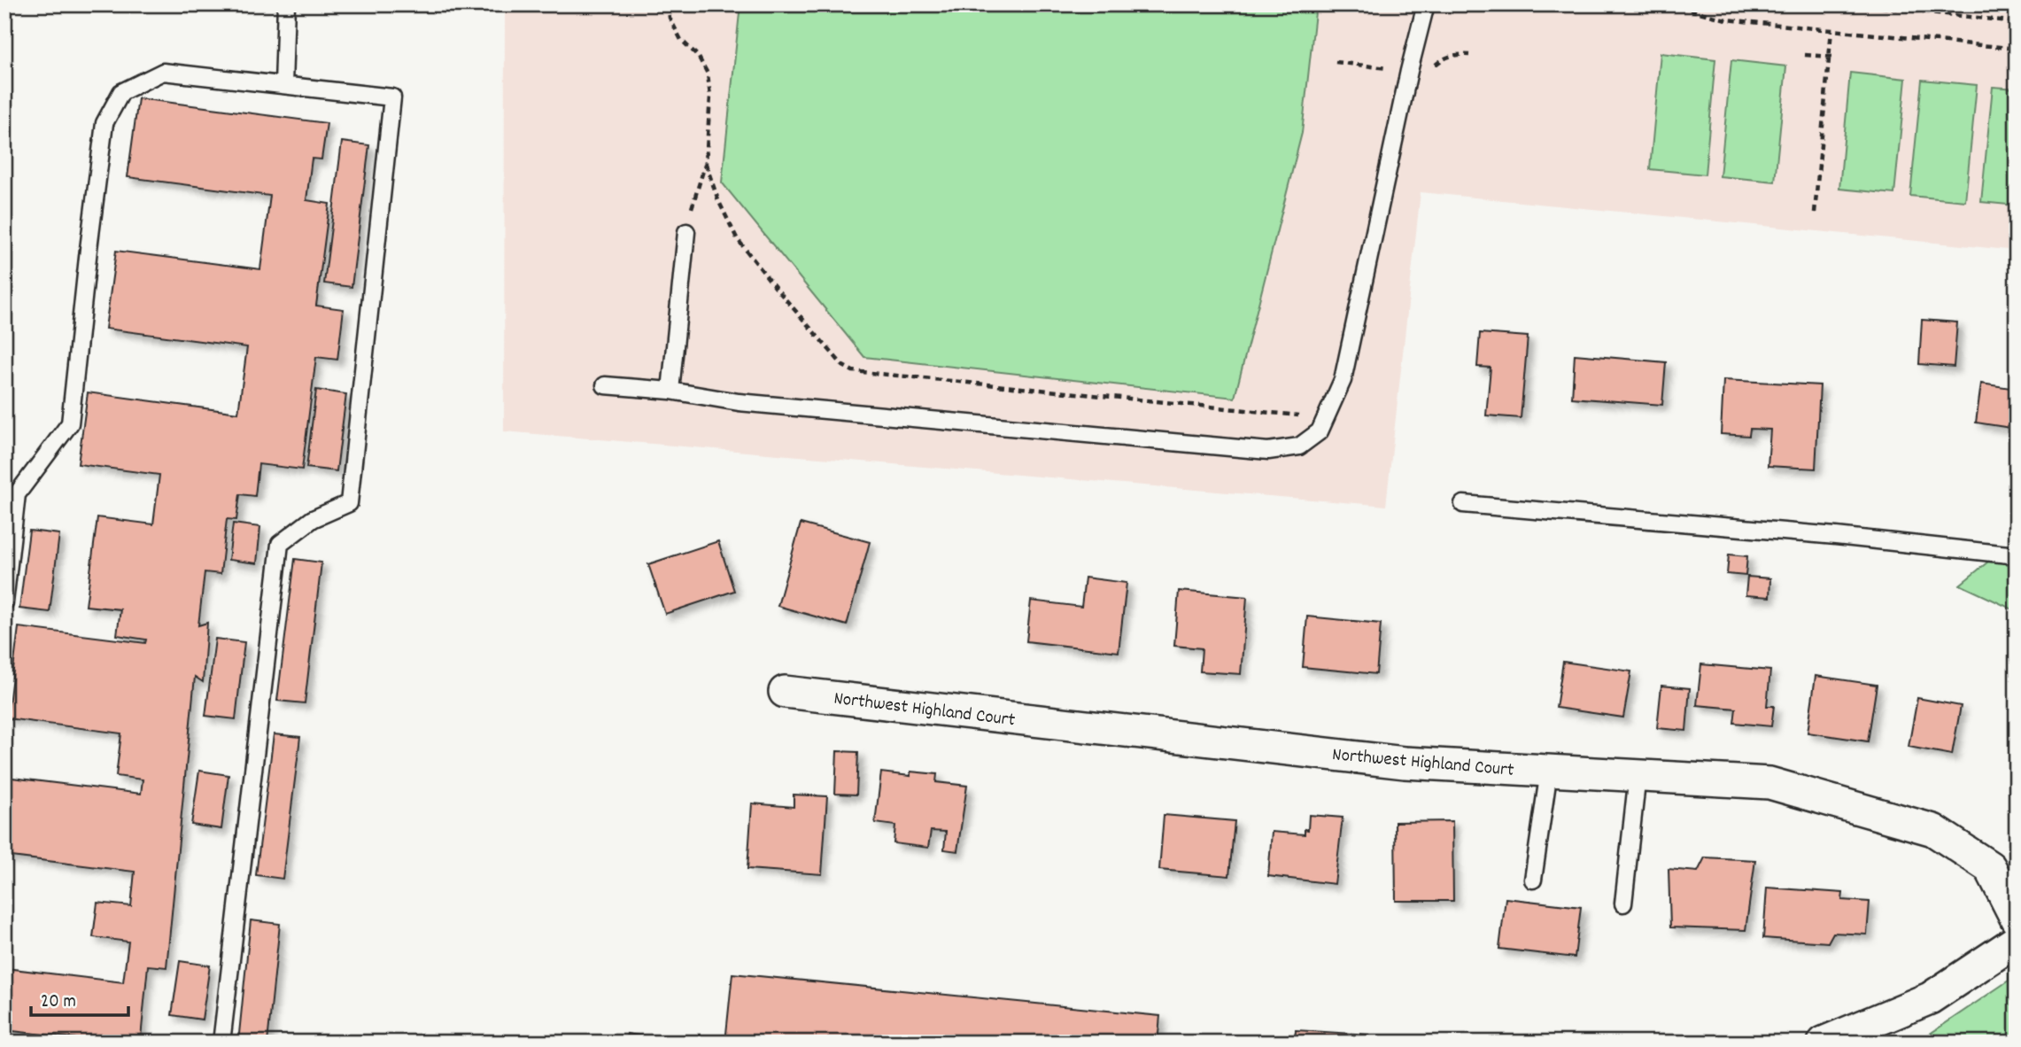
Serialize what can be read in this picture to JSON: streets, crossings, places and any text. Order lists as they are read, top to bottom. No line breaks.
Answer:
{"streets":{"street":["Northwest Highland Court"]},"scale_bar":"20 m"}
